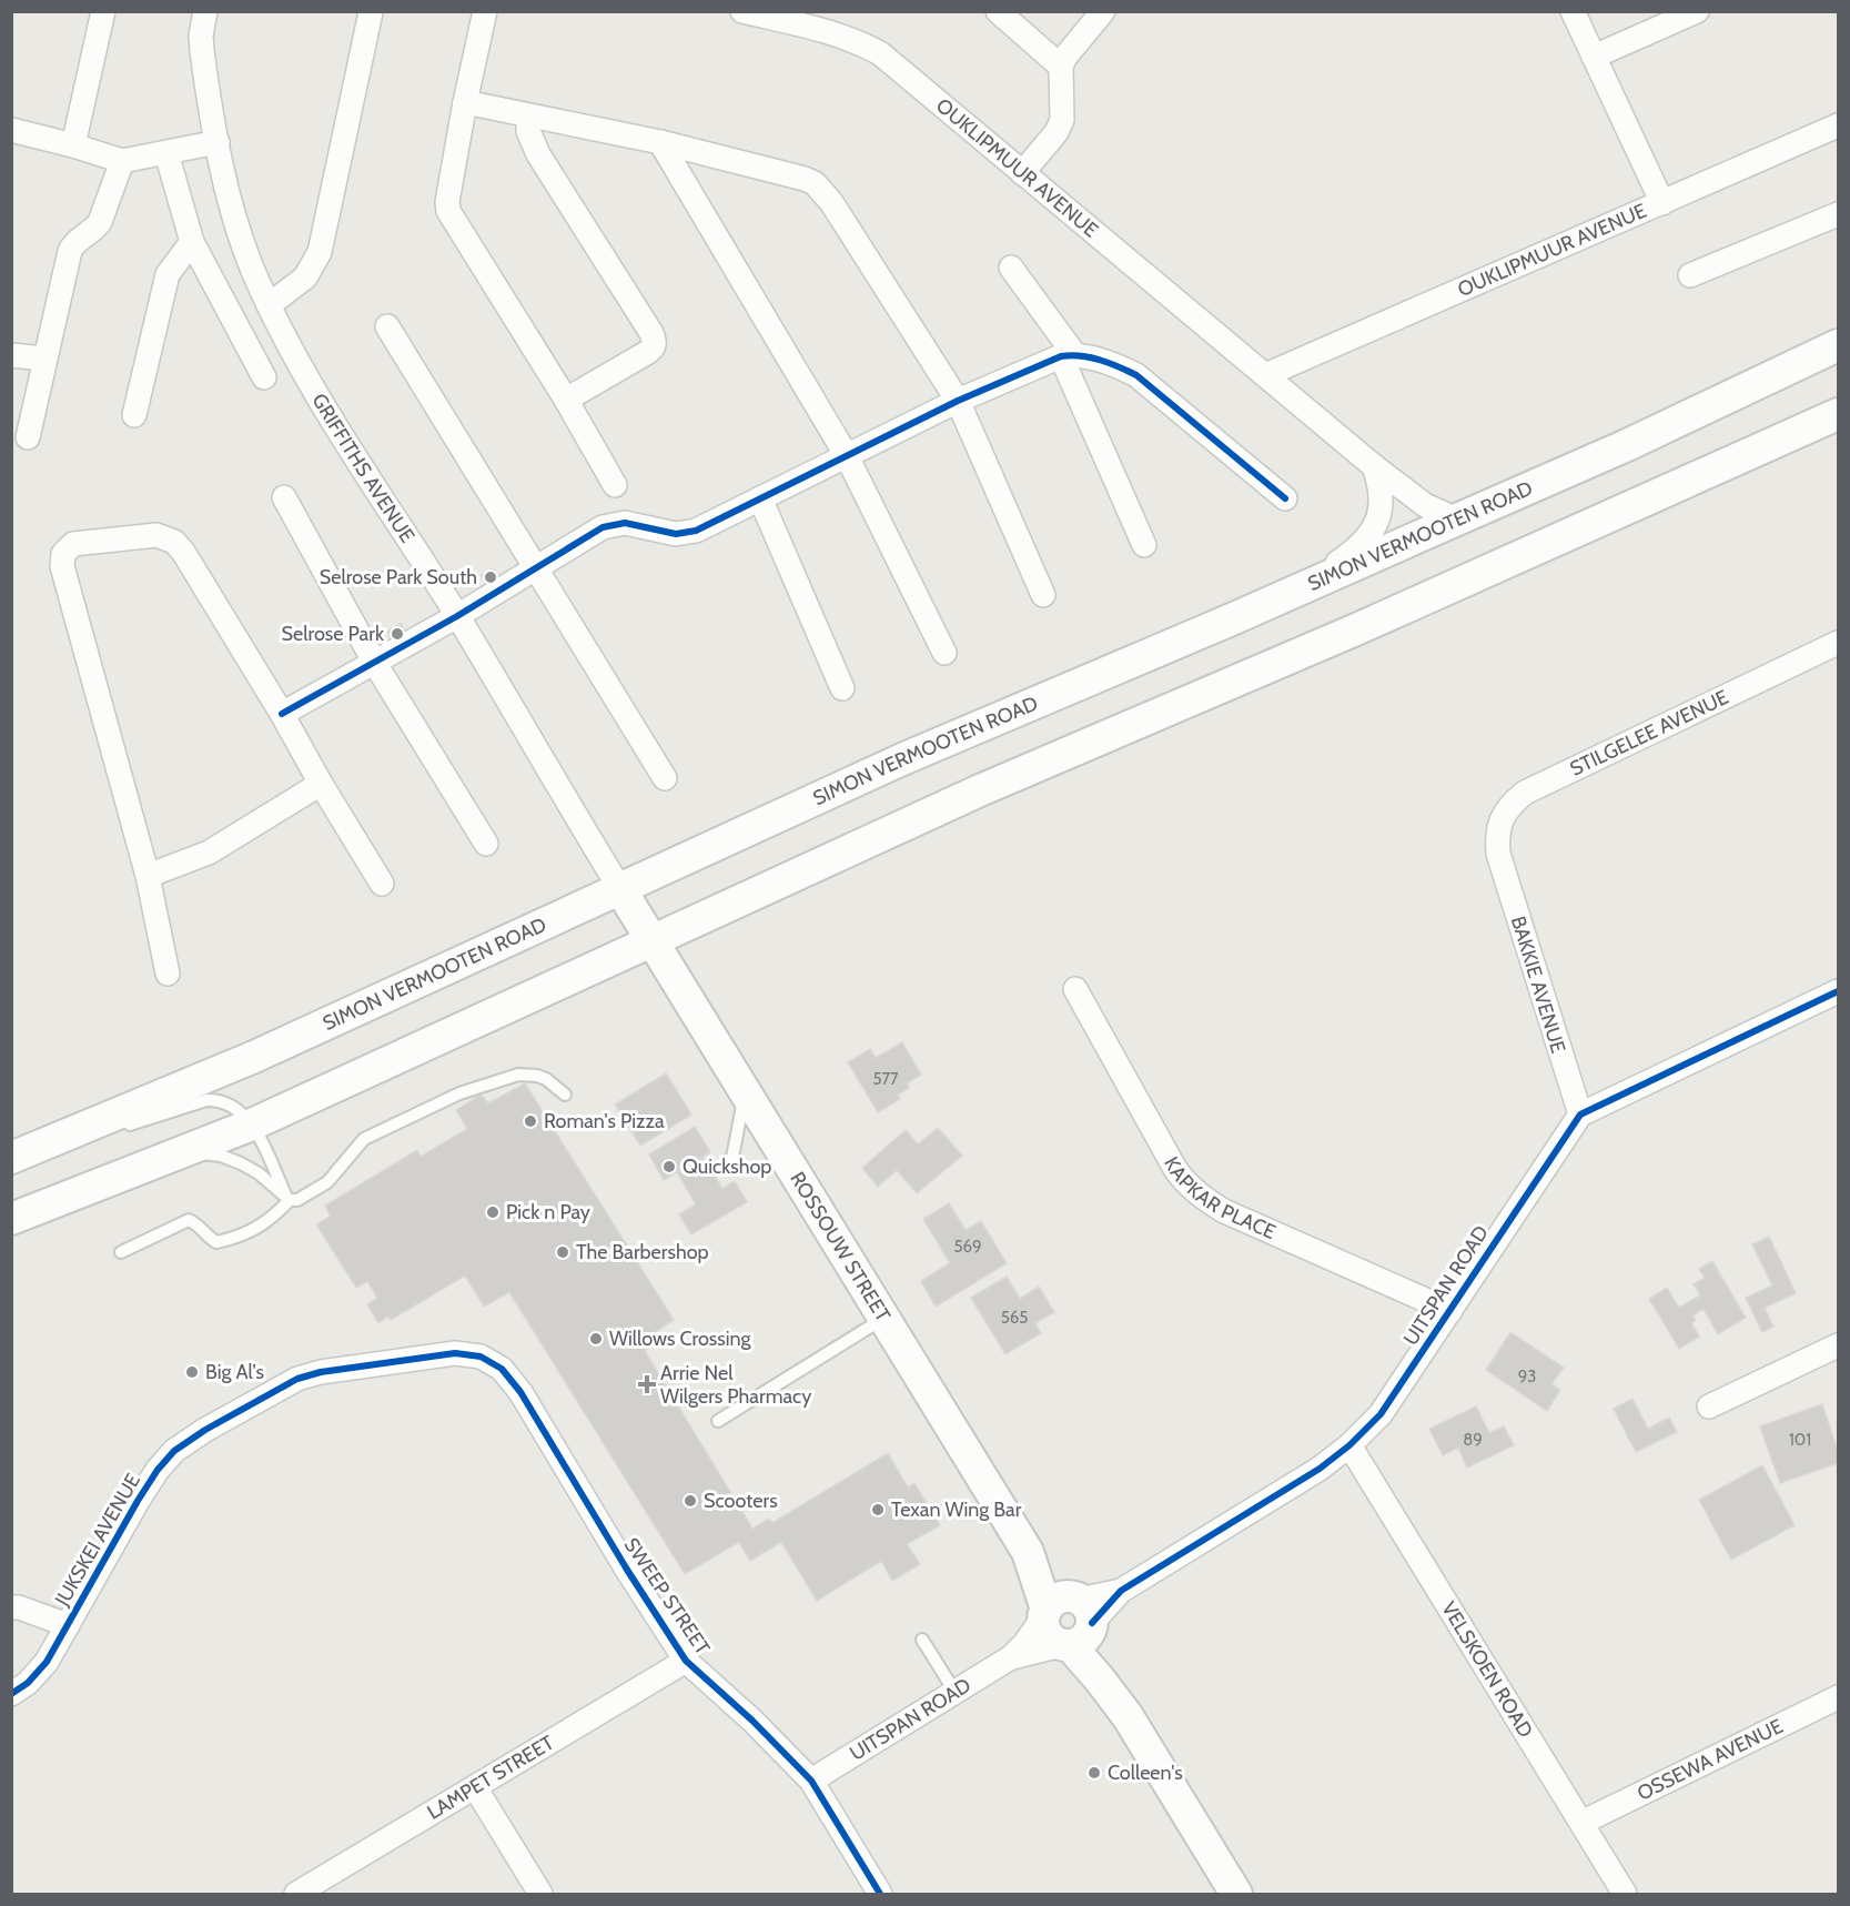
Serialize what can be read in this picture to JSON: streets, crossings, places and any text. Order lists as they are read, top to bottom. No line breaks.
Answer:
{"streets":{"main road":["SIMON VERMOOTEN ROAD","ROSSOUW STREET"],"street":["OUKLIPMUUR AVENUE","GRIFFITHS AVENUE","STILGELEE AVENUE","BAKKIE AVENUE","KAPKAR PLACE","UITSPAN ROAD","JUKSKEI AVENUE","SWEEP STREET","VELSKOEN ROAD","OSSEWA AVENUE","LAMPET STREET"]},"crossings":[["OUKLIPMUUR AVENUE","SIMON VERMOOTEN ROAD"],["GRIFFITHS AVENUE","SIMON VERMOOTEN ROAD"],["GRIFFITHS AVENUE","ROSSOUW STREET"],["SIMON VERMOOTEN ROAD","ROSSOUW STREET"],["STILGELEE AVENUE","BAKKIE AVENUE"],["BAKKIE AVENUE","UITSPAN ROAD"],["KAPKAR PLACE","UITSPAN ROAD"],["ROSSOUW STREET","UITSPAN ROAD"],["UITSPAN ROAD","SWEEP STREET"],["UITSPAN ROAD","VELSKOEN ROAD"],["JUKSKEI AVENUE","SWEEP STREET"],["SWEEP STREET","LAMPET STREET"],["VELSKOEN ROAD","OSSEWA AVENUE"]],"places":{"other":["Selrose Park South","Selrose Park","Roman's Pizza","Quickshop","Pick n Pay","The Barbershop","Willows Crossing","Big Al's","Scooters","Texan Wing Bar","Colleen's"],"health":["Arrie Nel Wilgers Pharmacy"]},"house_numbers":["577","569","565","93","89","101"]}
